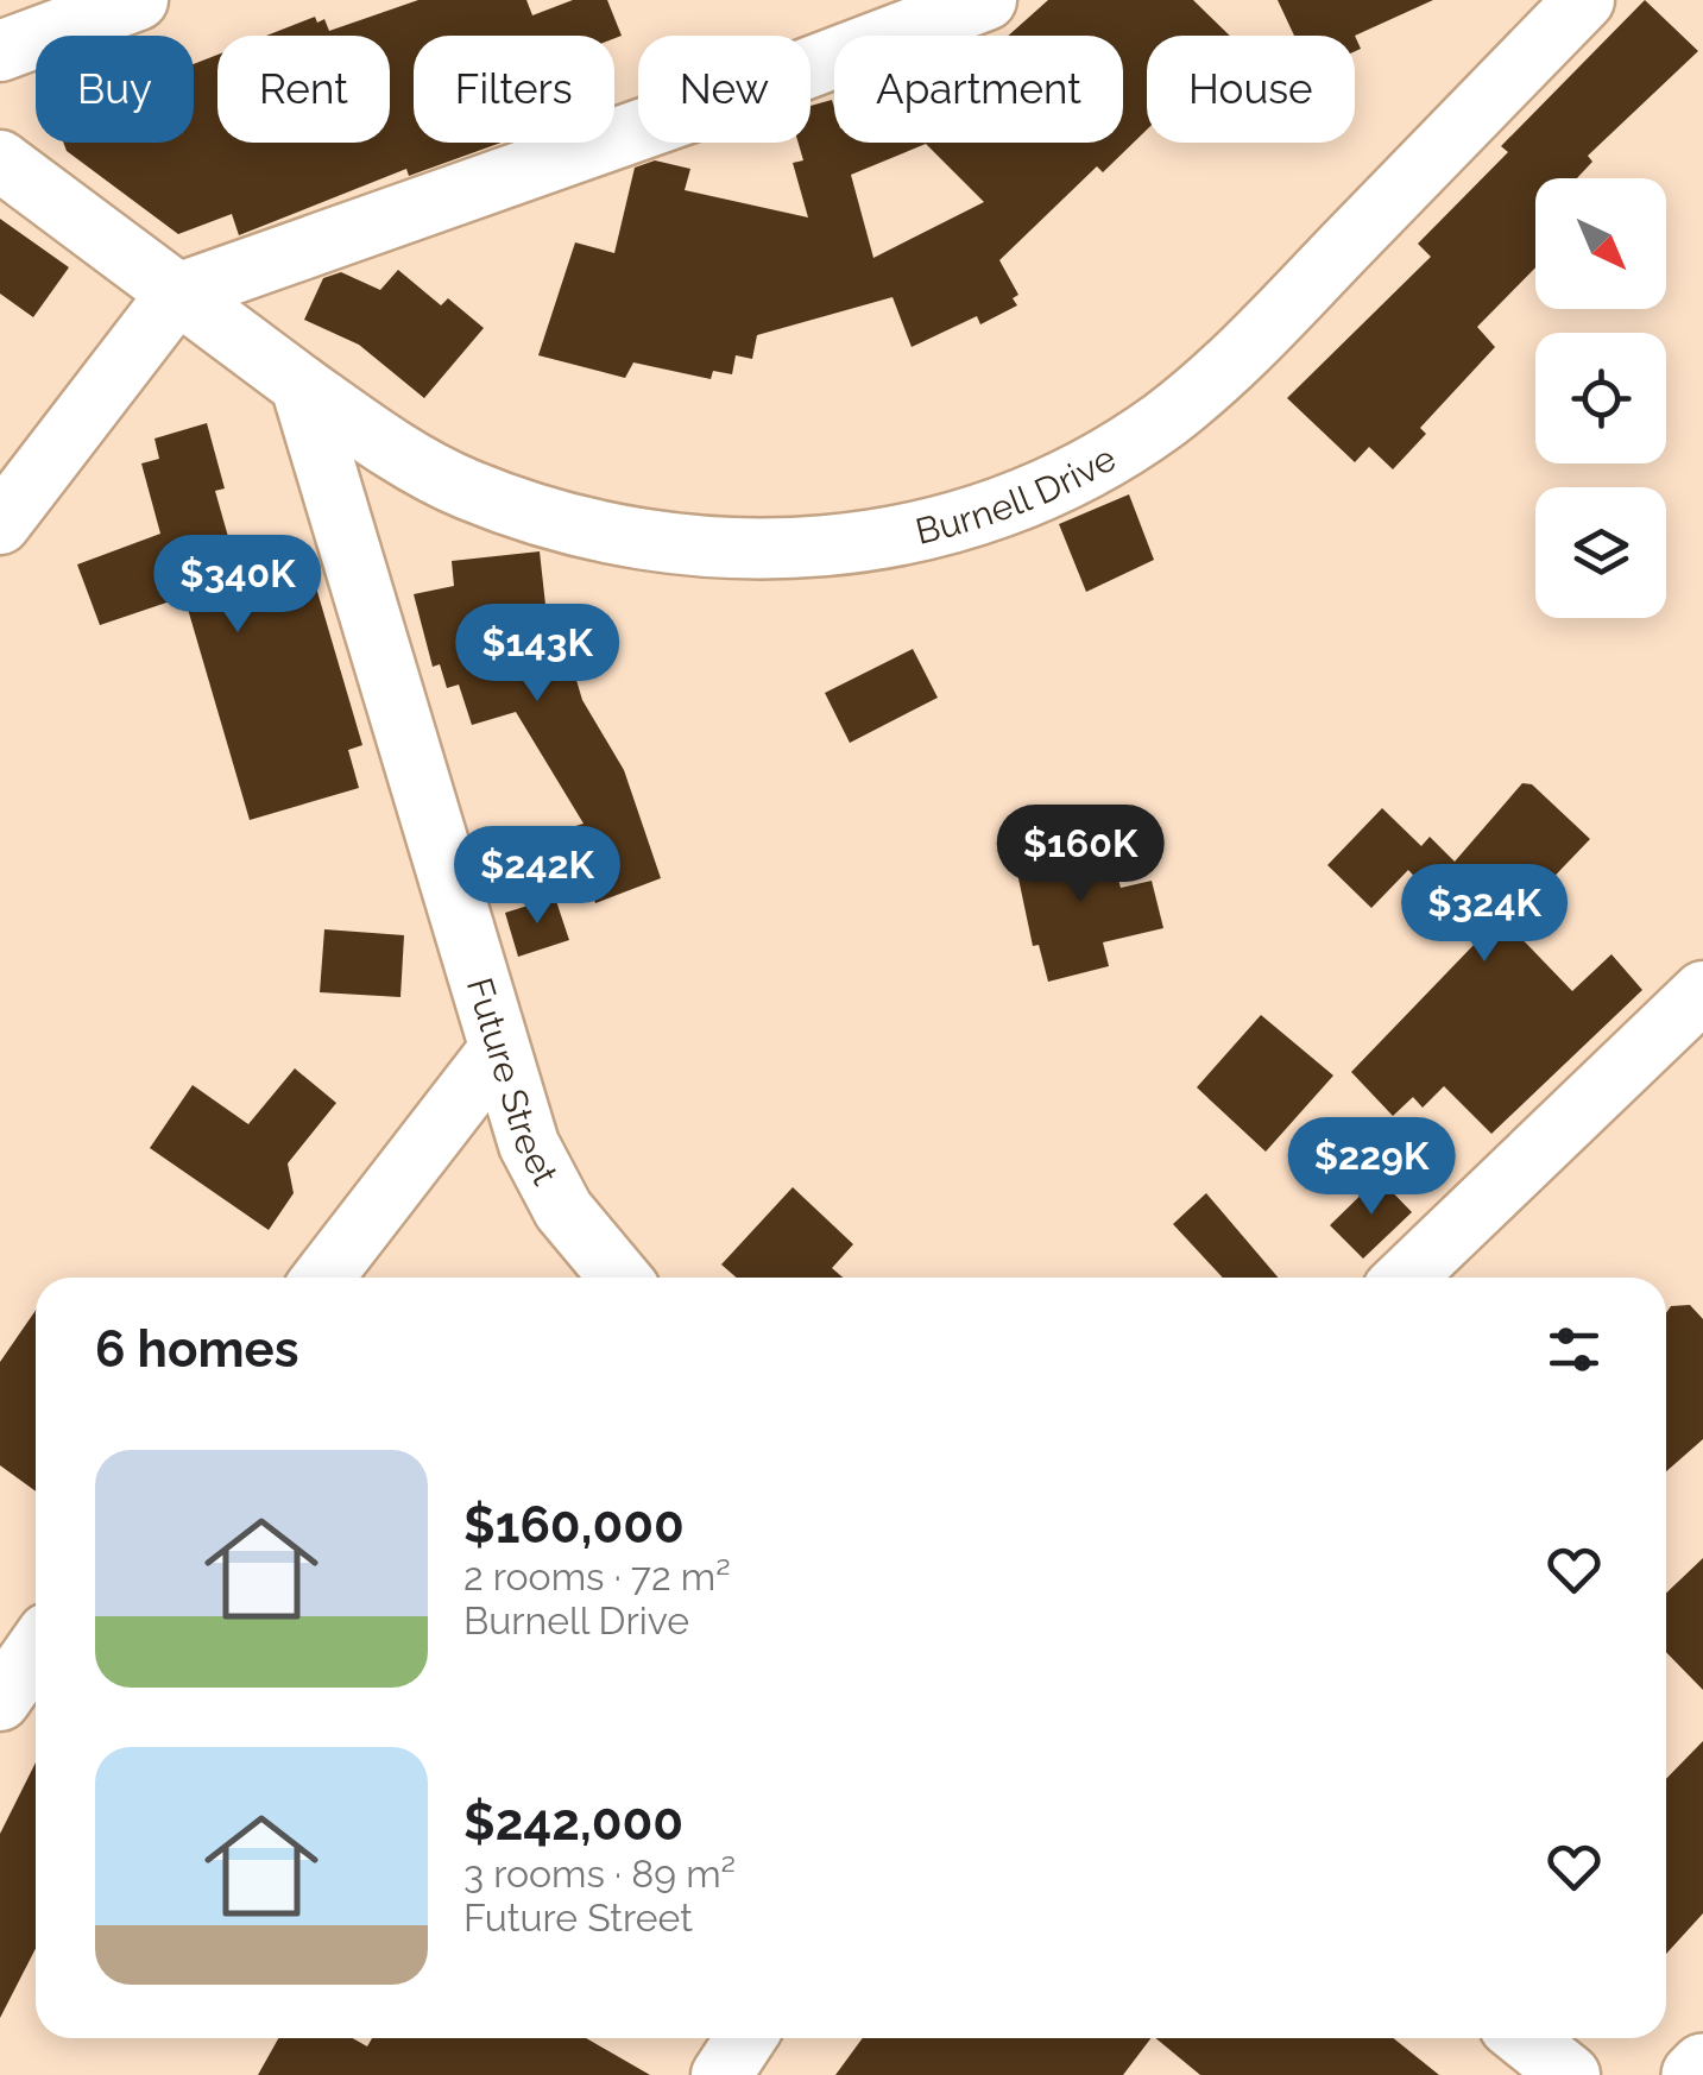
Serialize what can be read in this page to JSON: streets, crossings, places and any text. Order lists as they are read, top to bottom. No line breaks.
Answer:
{"streets":{"street":["Burnell Drive","Future Street"]},"crossings":[["Burnell Drive","Future Street"]],"north":"bottom right","page":{"chip":["Buy","Rent","Filters","New","Apartment","House"],"price":["$340K","$143K","$160K","$242K","$324K","$229K"],"heading":"6 homes","list":[{"name":"$160,000","note":"2 rooms · 72 m² · Burnell Drive"},{"name":"$242,000","note":"3 rooms · 89 m² · Future Street"}]}}
